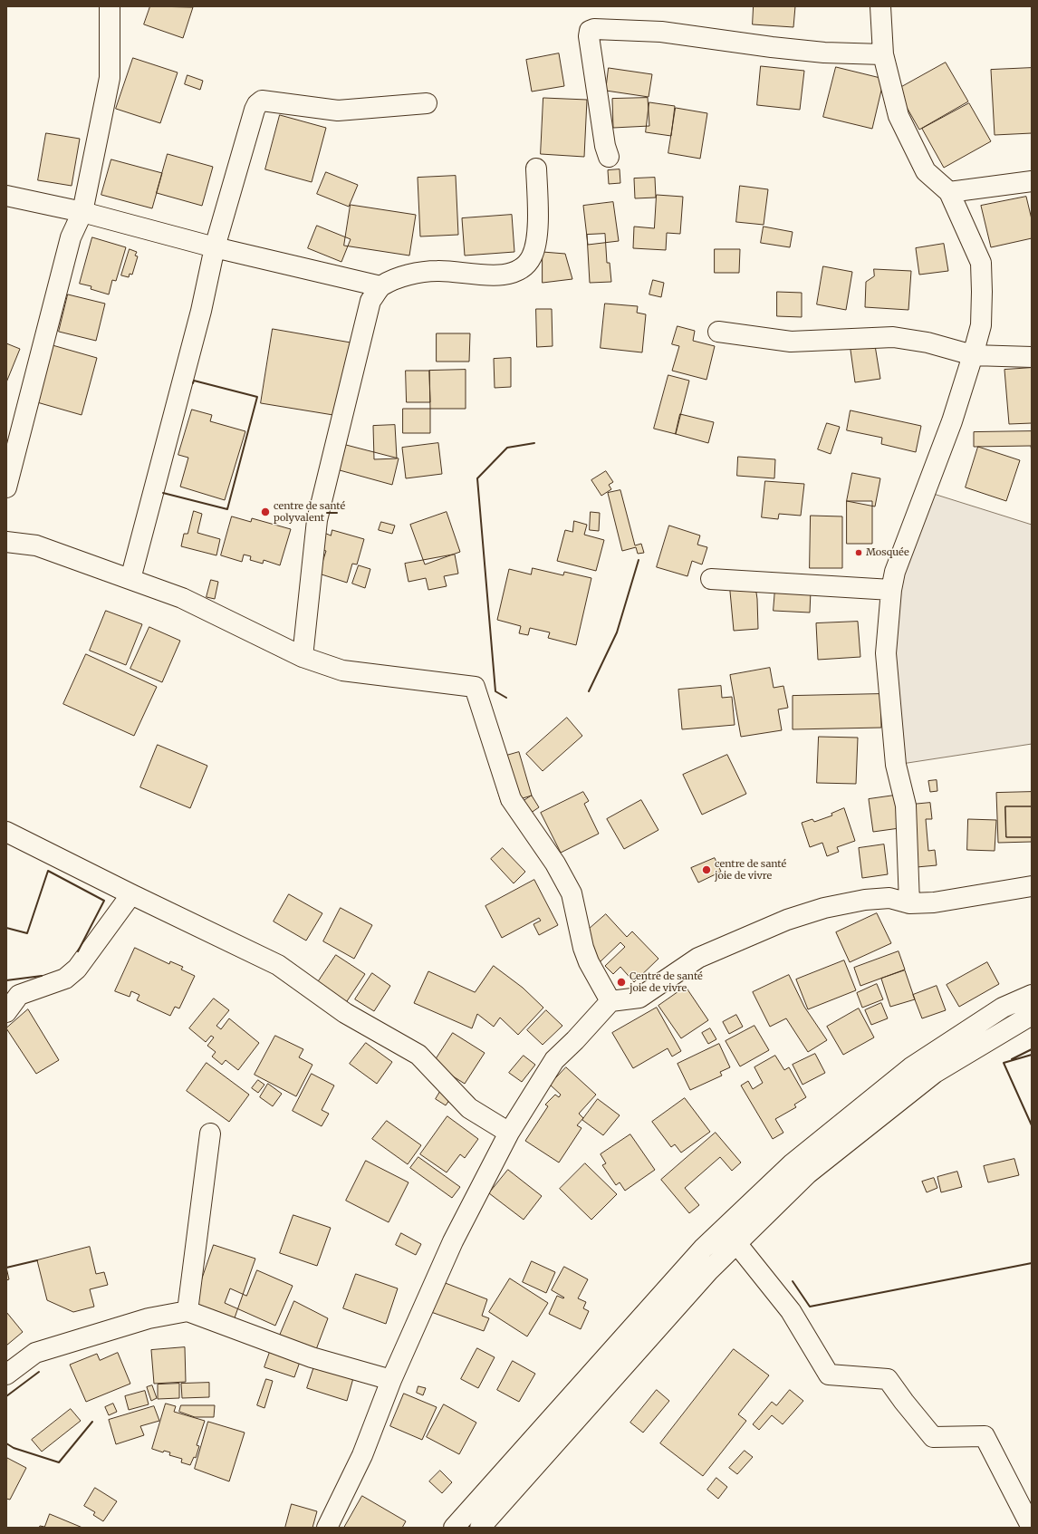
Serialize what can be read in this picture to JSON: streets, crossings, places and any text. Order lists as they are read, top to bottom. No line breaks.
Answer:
{"places":["centre de santé polyvalent","Mosquée","centre de santé joie de vivre","Centre de santé joie de vivre"]}
